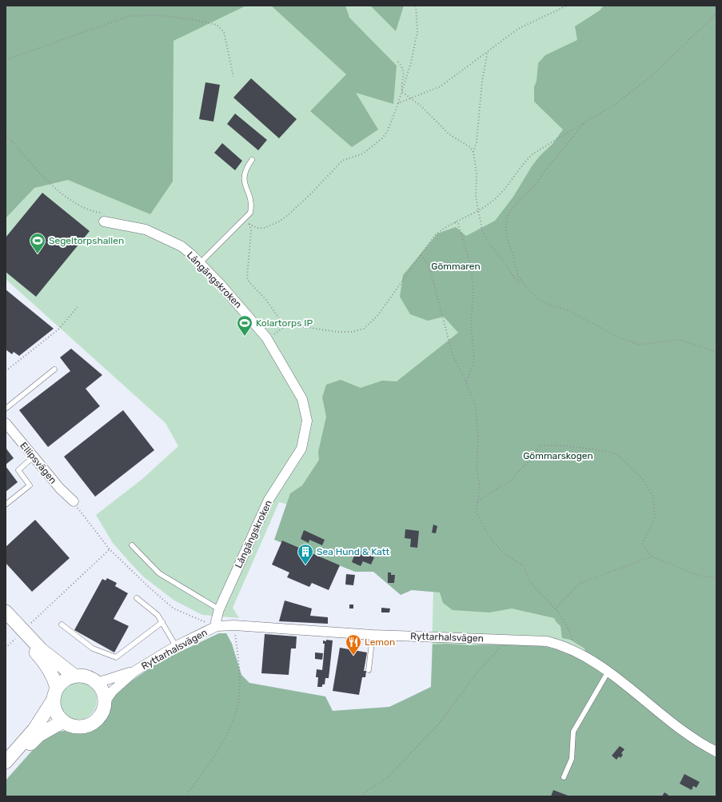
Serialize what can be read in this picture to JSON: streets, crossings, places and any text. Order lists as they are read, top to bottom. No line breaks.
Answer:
{"streets":{"street":["Långängskroken","Ellipsvägen","Ryttarhalsvägen"]},"crossings":[["Långängskroken","Ryttarhalsvägen"]],"parks":["Gömmaren","Gömmarskogen"],"places":{"sports":["Segeltorpshallen","Kolartorps IP"],"building":["Sea Hund & Katt"],"restaurant":["Lemon"]}}
